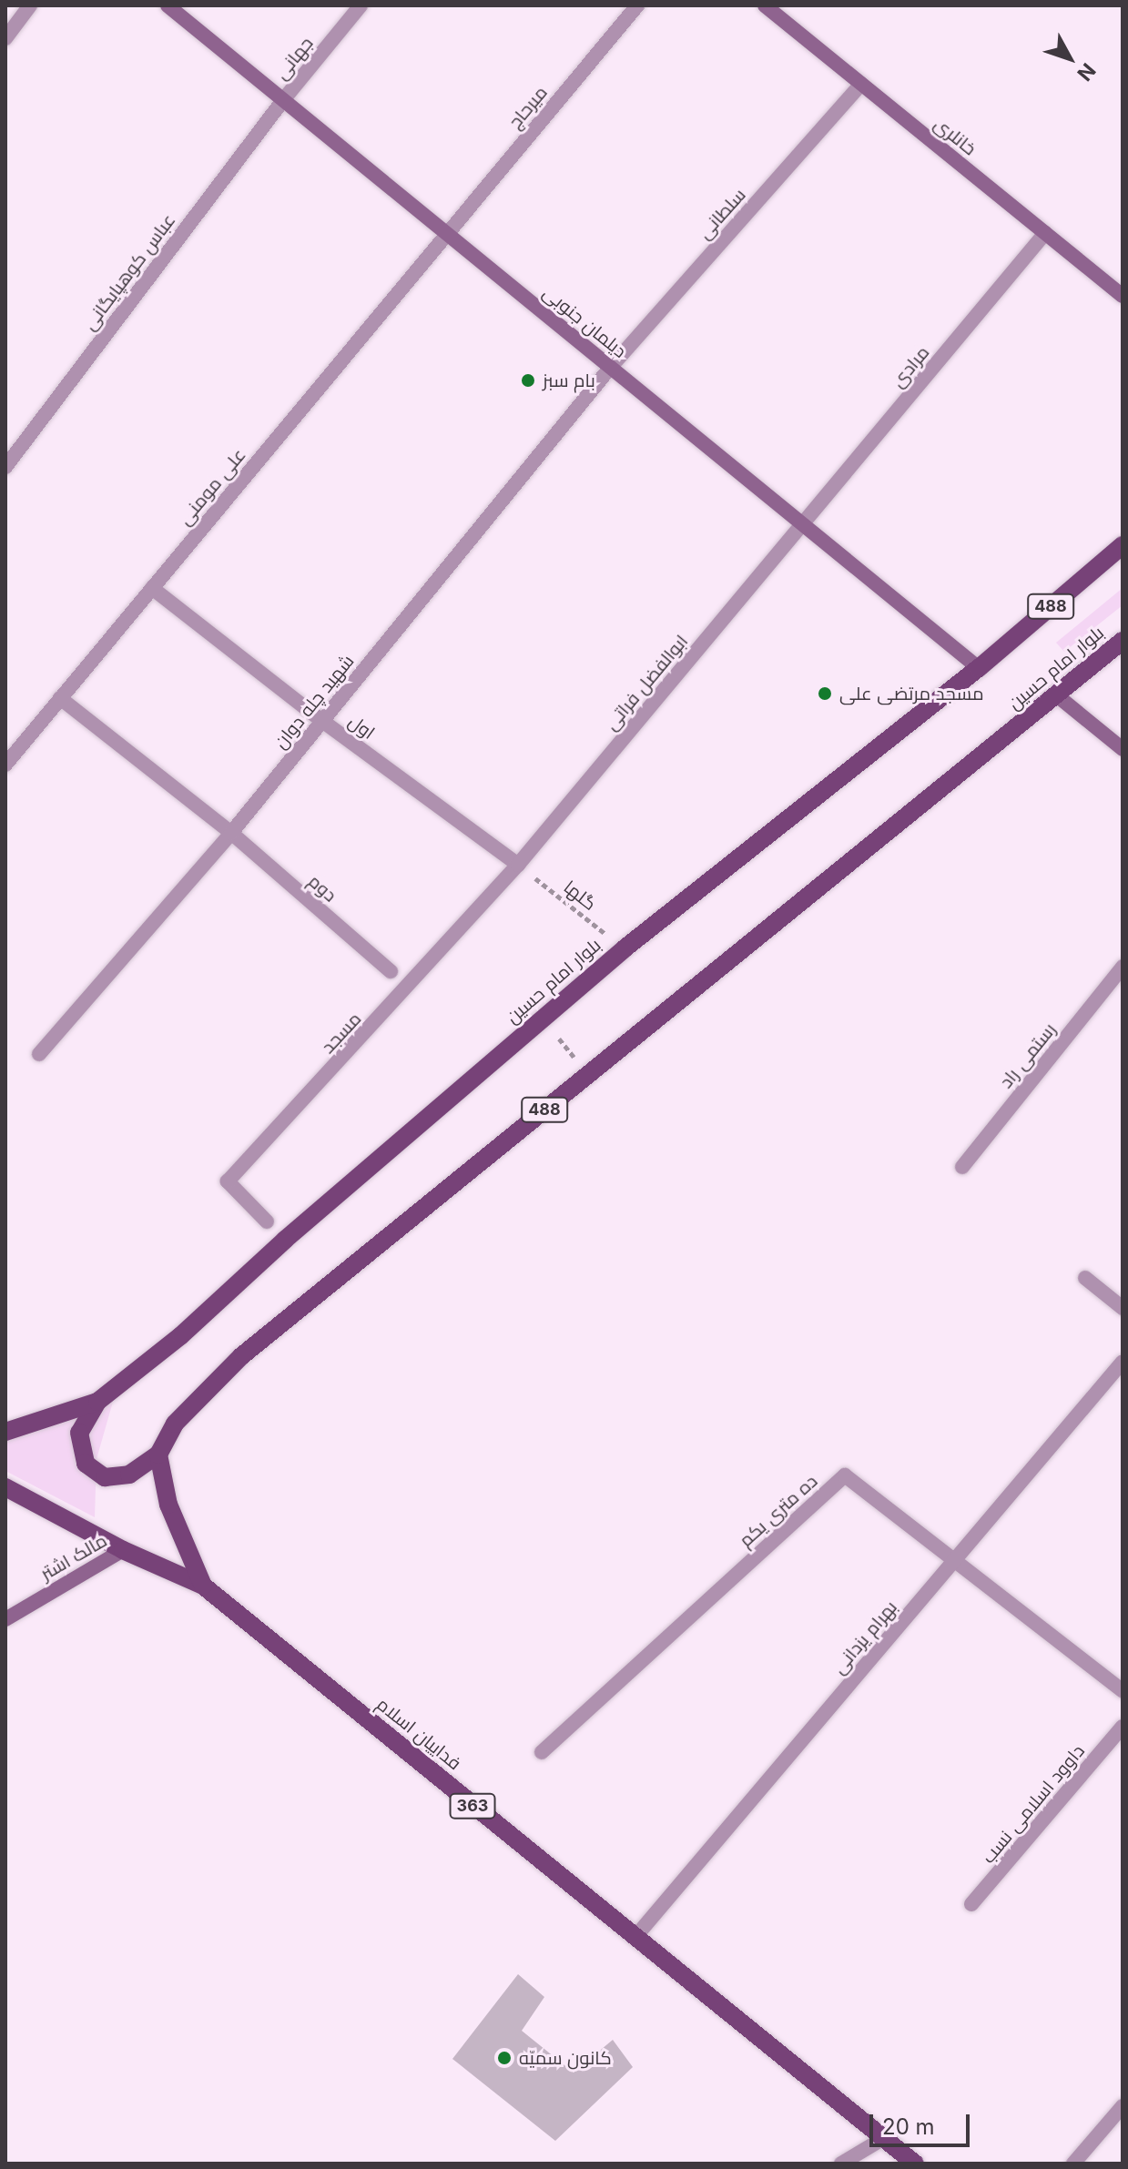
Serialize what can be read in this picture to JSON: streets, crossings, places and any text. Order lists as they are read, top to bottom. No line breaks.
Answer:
{"streets":{"main road":["488","بلوار امام حسین","فداییان اسلام","363"],"street":["جهانی","میرحاج","خانلری","سلطانی","عباس کوهپایگانی","دیلمان جنوبی","مرادی","علی مومنی","ابوالفضل فراتی","شهید چله دوان","اول","دوم","مسجد","رستمی راد","ده متری یکم","مالک اشتر","بهرام یزدانی","داوود اسلامی نسب"],"path":["گلها"]},"crossings":[["جهانی","عباس کوهپایگانی"],["جهانی","دیلمان جنوبی"],["میرحاج","دیلمان جنوبی"],["میرحاج","علی مومنی"],["خانلری","سلطانی"],["خانلری","مرادی"],["سلطانی","دیلمان جنوبی"],["سلطانی","شهید چله دوان"],["عباس کوهپایگانی","دیلمان جنوبی"],["دیلمان جنوبی","مرادی"],["دیلمان جنوبی","علی مومنی"],["دیلمان جنوبی","بلوار امام حسین"],["دیلمان جنوبی","ابوالفضل فراتی"],["دیلمان جنوبی","شهید چله دوان"],["مرادی","ابوالفضل فراتی"],["علی مومنی","اول"],["بلوار امام حسین","گلها"],["ابوالفضل فراتی","اول"],["ابوالفضل فراتی","گلها"],["ابوالفضل فراتی","مسجد"],["شهید چله دوان","اول"],["شهید چله دوان","دوم"],["اول","گلها"],["اول","مسجد"],["گلها","مسجد"],["ده متری یکم","بهرام یزدانی"],["مالک اشتر","فداییان اسلام"],["بهرام یزدانی","فداییان اسلام"]],"places":["بام سبز","مسجد مرتضی علی","کانون سمیّه"],"scale_bar":"20 m","north":"bottom right"}
